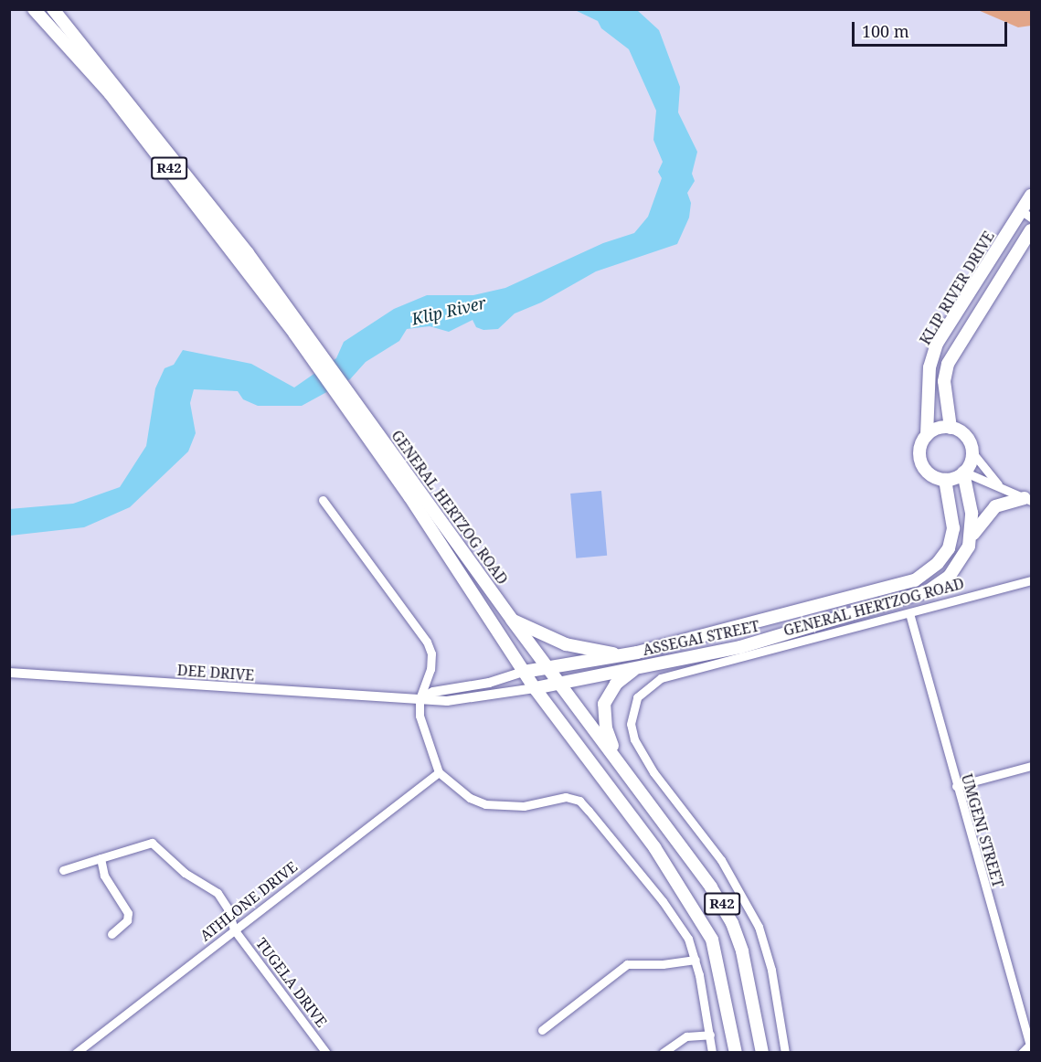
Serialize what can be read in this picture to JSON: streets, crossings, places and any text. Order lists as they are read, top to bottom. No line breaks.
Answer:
{"streets":{"main road":["R42","KLIP RIVER DRIVE","GENERAL HERTZOG ROAD","ASSEGAI STREET"],"street":["DEE DRIVE","UMGENI STREET","ATHLONE DRIVE","TUGELA DRIVE"]},"crossings":[["KLIP RIVER DRIVE","ASSEGAI STREET"],["GENERAL HERTZOG ROAD","ASSEGAI STREET"],["GENERAL HERTZOG ROAD","DEE DRIVE"],["GENERAL HERTZOG ROAD","UMGENI STREET"],["ASSEGAI STREET","DEE DRIVE"],["ATHLONE DRIVE","TUGELA DRIVE"]],"water":["Klip River"],"scale_bar":"100 m"}
